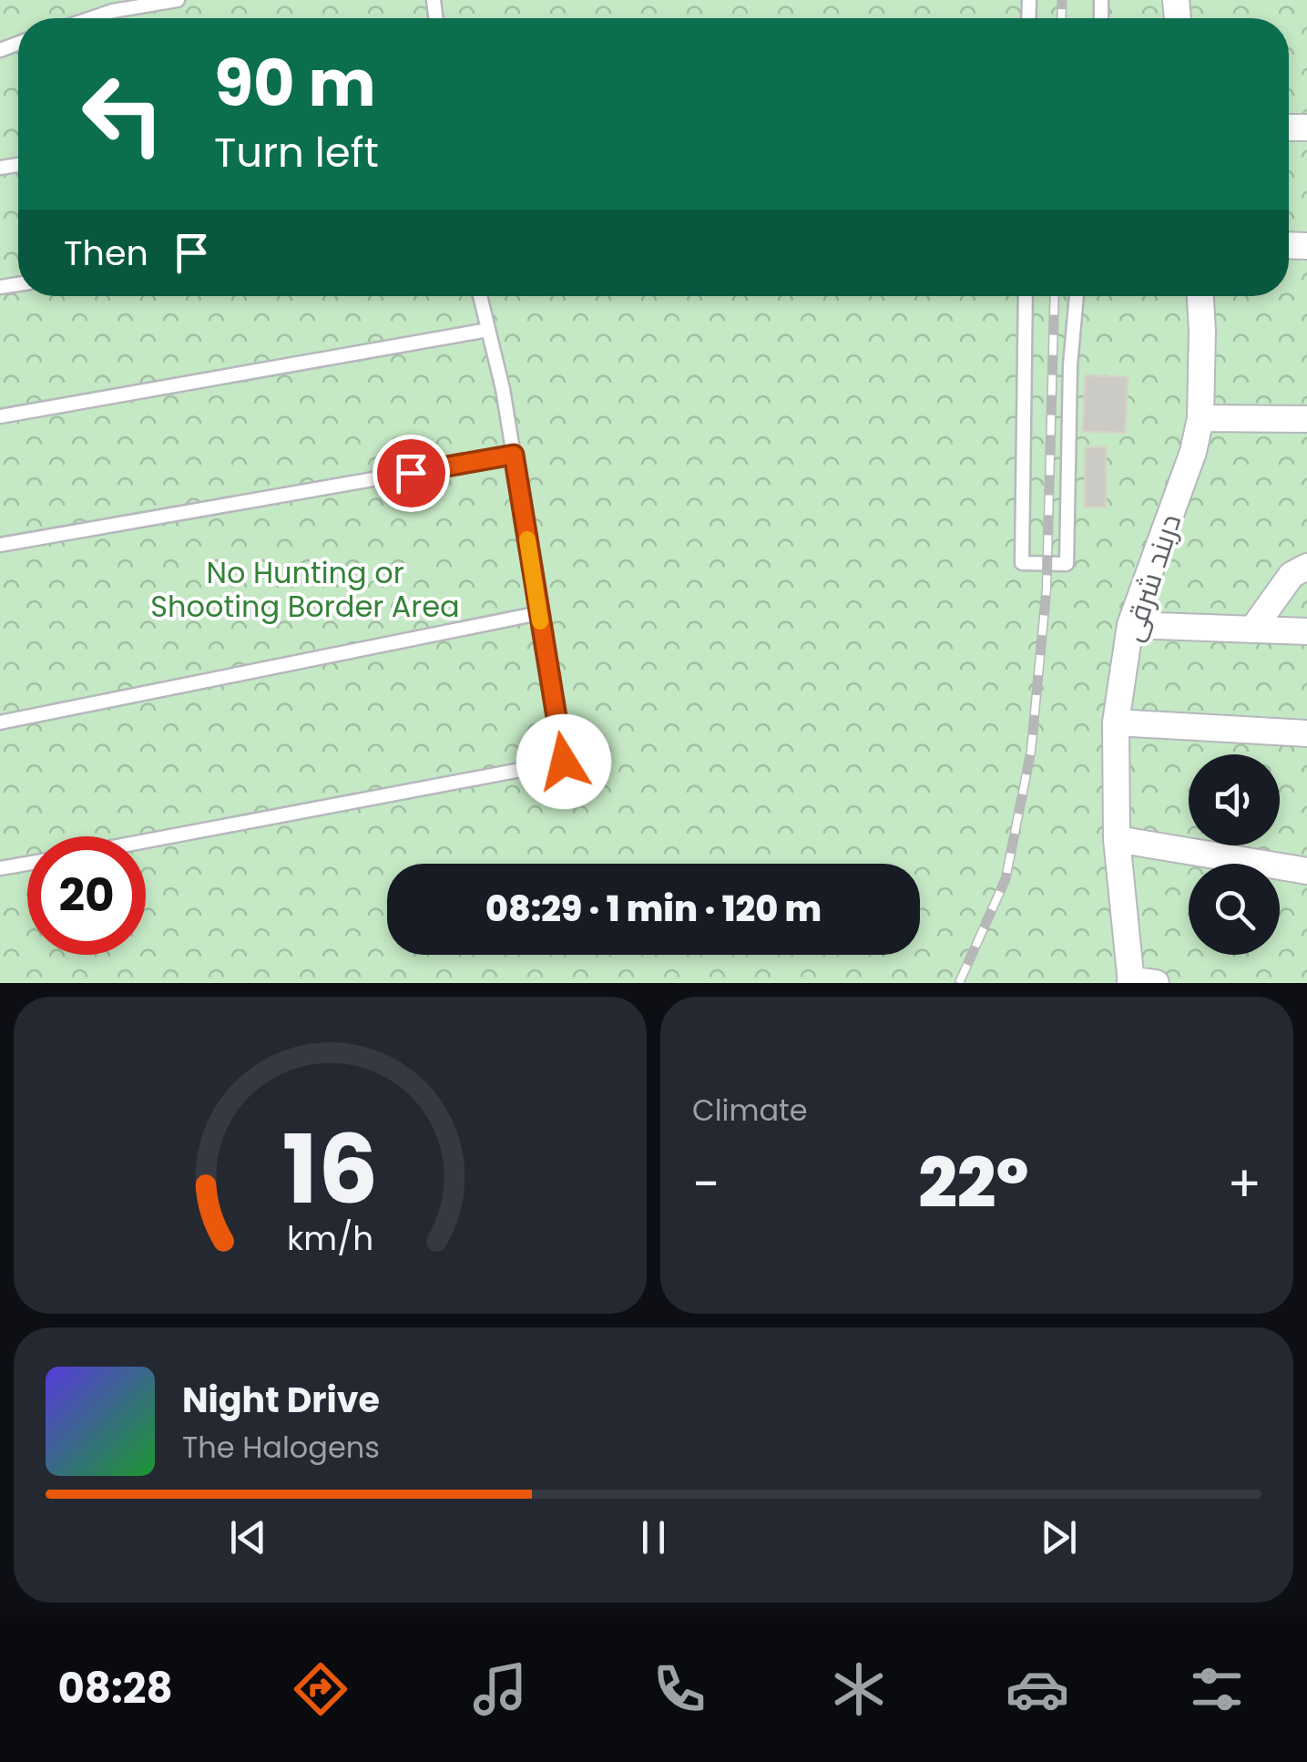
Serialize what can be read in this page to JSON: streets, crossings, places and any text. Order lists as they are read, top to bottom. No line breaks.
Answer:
{"streets":{"street":["دربند شرقی"]},"parks":["No Hunting or Shooting Border Area"],"page":{"turn":["90 m","Turn left"],"then":"Then","limit":"20","trip":"08:29 · 1 min · 120 m","tile":"Climate","heat":["−","22°","+"],"song":["Night Drive","The Halogens"],"tabs":"08:28","gauge":["16","km/h"]}}
